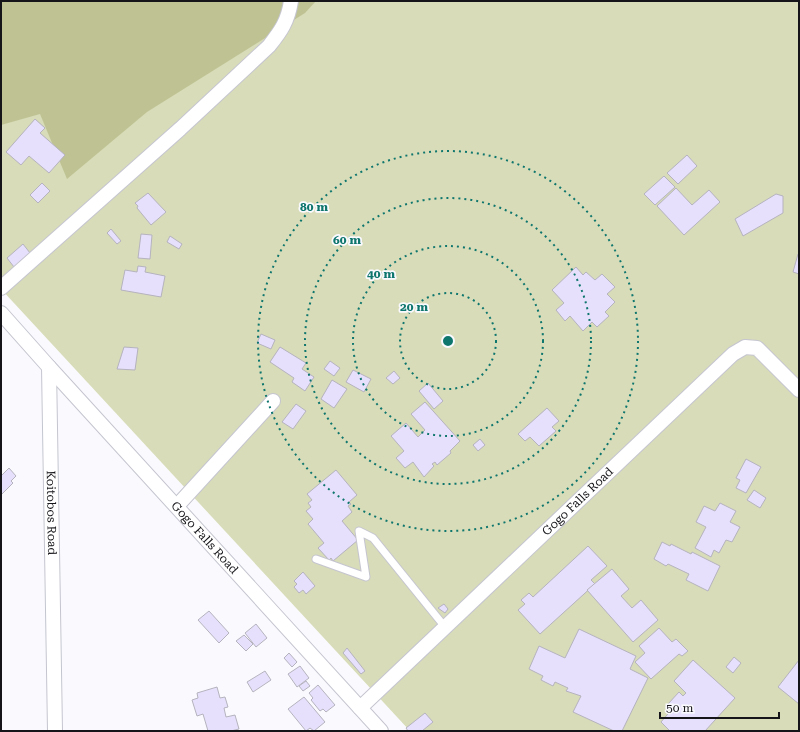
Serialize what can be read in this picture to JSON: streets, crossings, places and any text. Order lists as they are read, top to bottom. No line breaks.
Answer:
{"streets":{"street":["Gogo Falls Road","Koitobos Road"]},"crossings":[["Gogo Falls Road","Koitobos Road"]],"scale_bar":"50 m","rings":["80 m","60 m","40 m","20 m"]}
